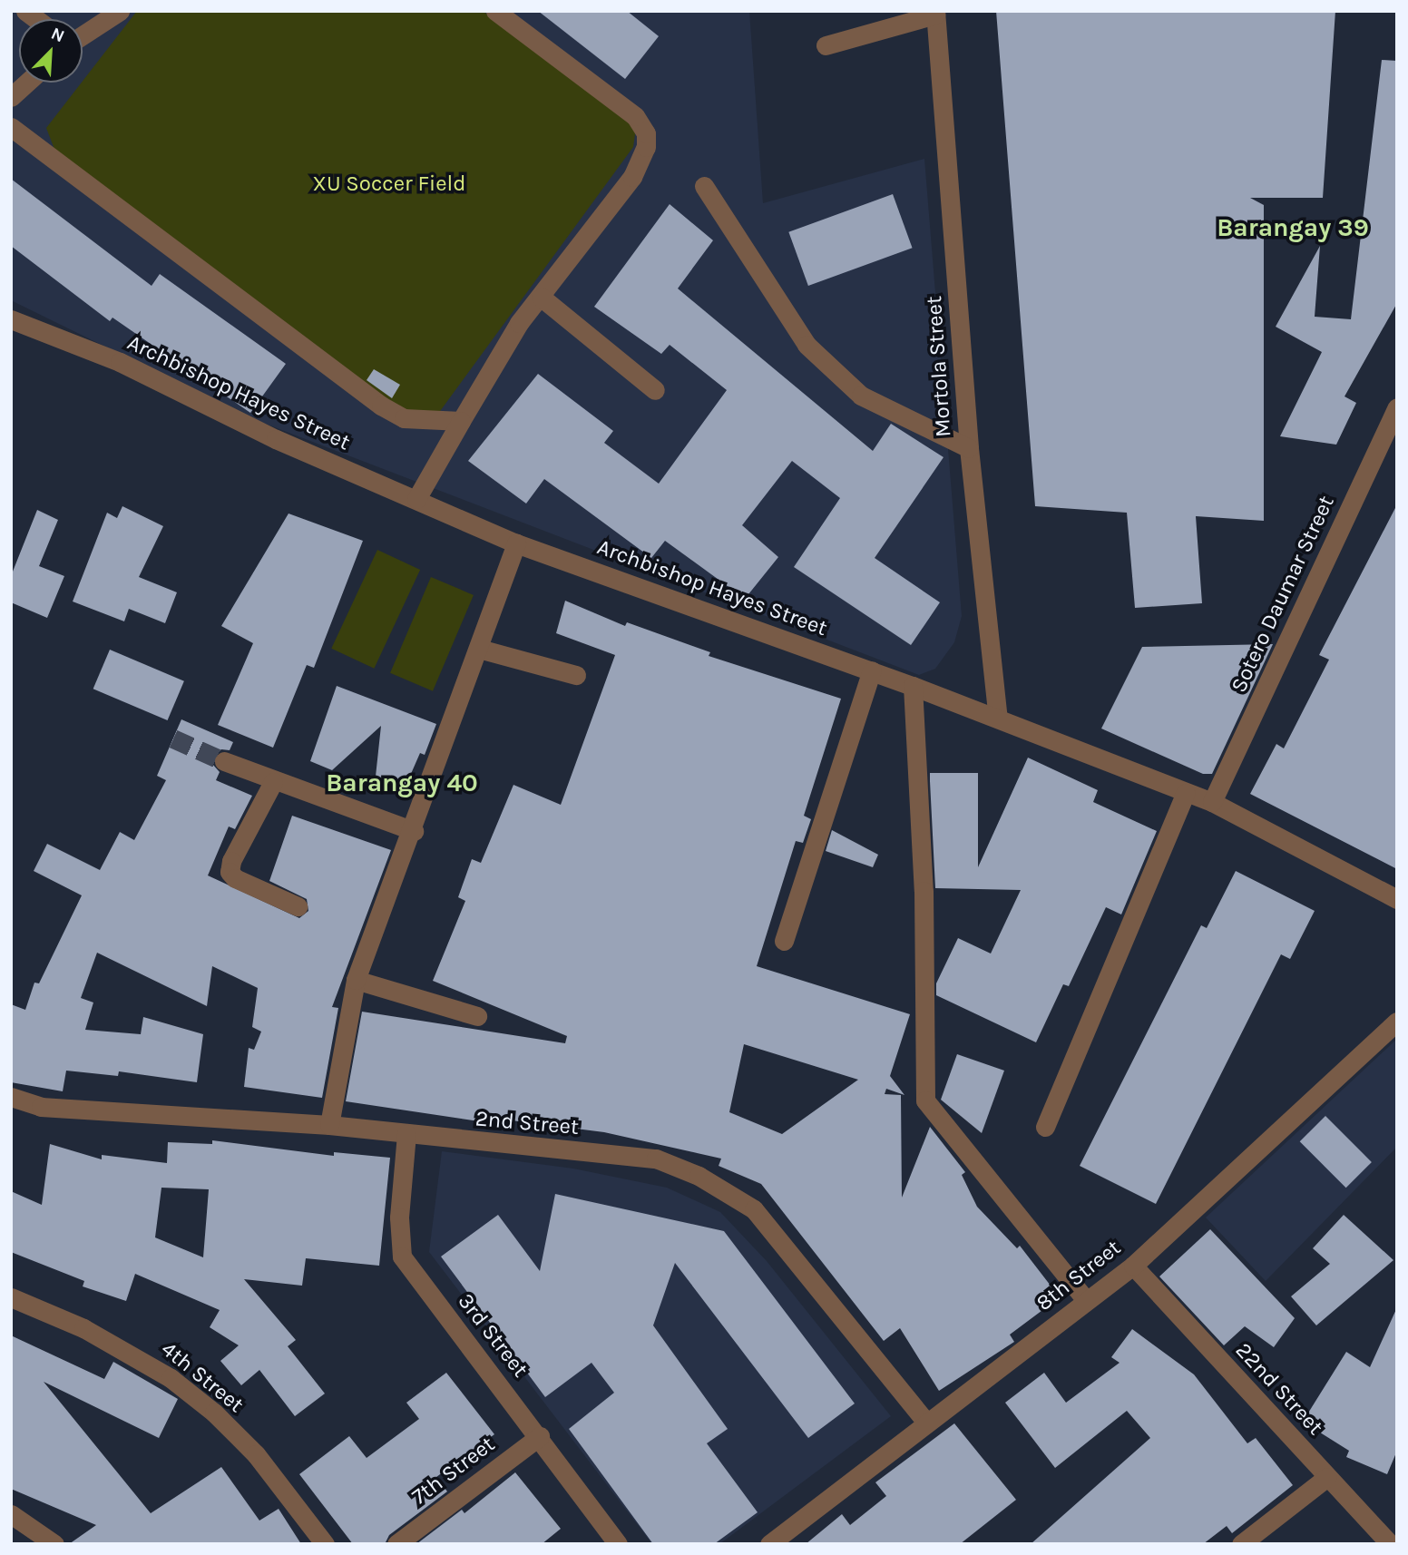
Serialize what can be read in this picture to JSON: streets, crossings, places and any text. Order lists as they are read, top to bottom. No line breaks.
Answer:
{"streets":{"street":["Mortola Street","Archbishop Hayes Street","Sotero Daumar Street","2nd Street","8th Street","3rd Street","4th Street","22nd Street","7th Street"]},"crossings":[["Mortola Street","Archbishop Hayes Street"],["Archbishop Hayes Street","Sotero Daumar Street"],["2nd Street","8th Street"],["2nd Street","3rd Street"],["8th Street","22nd Street"],["3rd Street","7th Street"]],"districts":["Barangay 39","Barangay 40"],"parks":["XU Soccer Field"],"north":"top right"}
